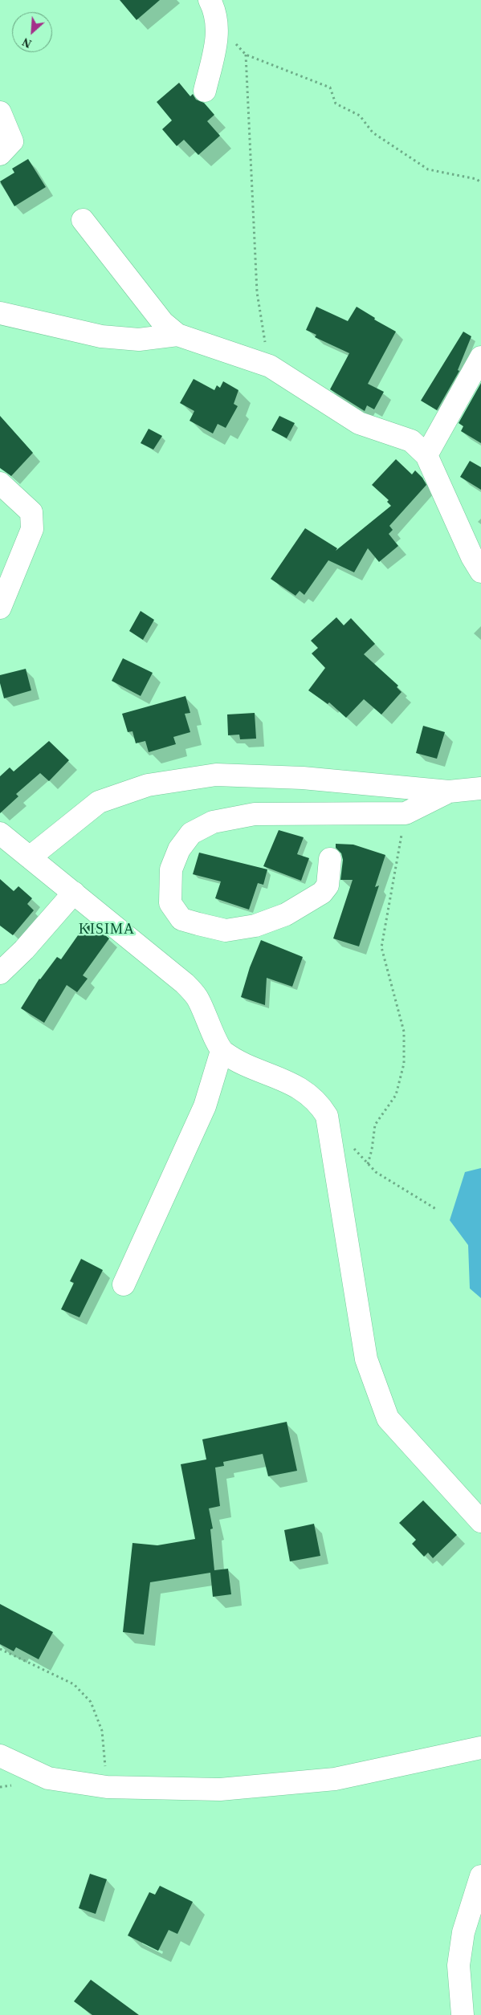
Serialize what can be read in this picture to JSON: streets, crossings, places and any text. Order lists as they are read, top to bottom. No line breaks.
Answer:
{"districts":["KISIMA"],"north":"bottom left"}
